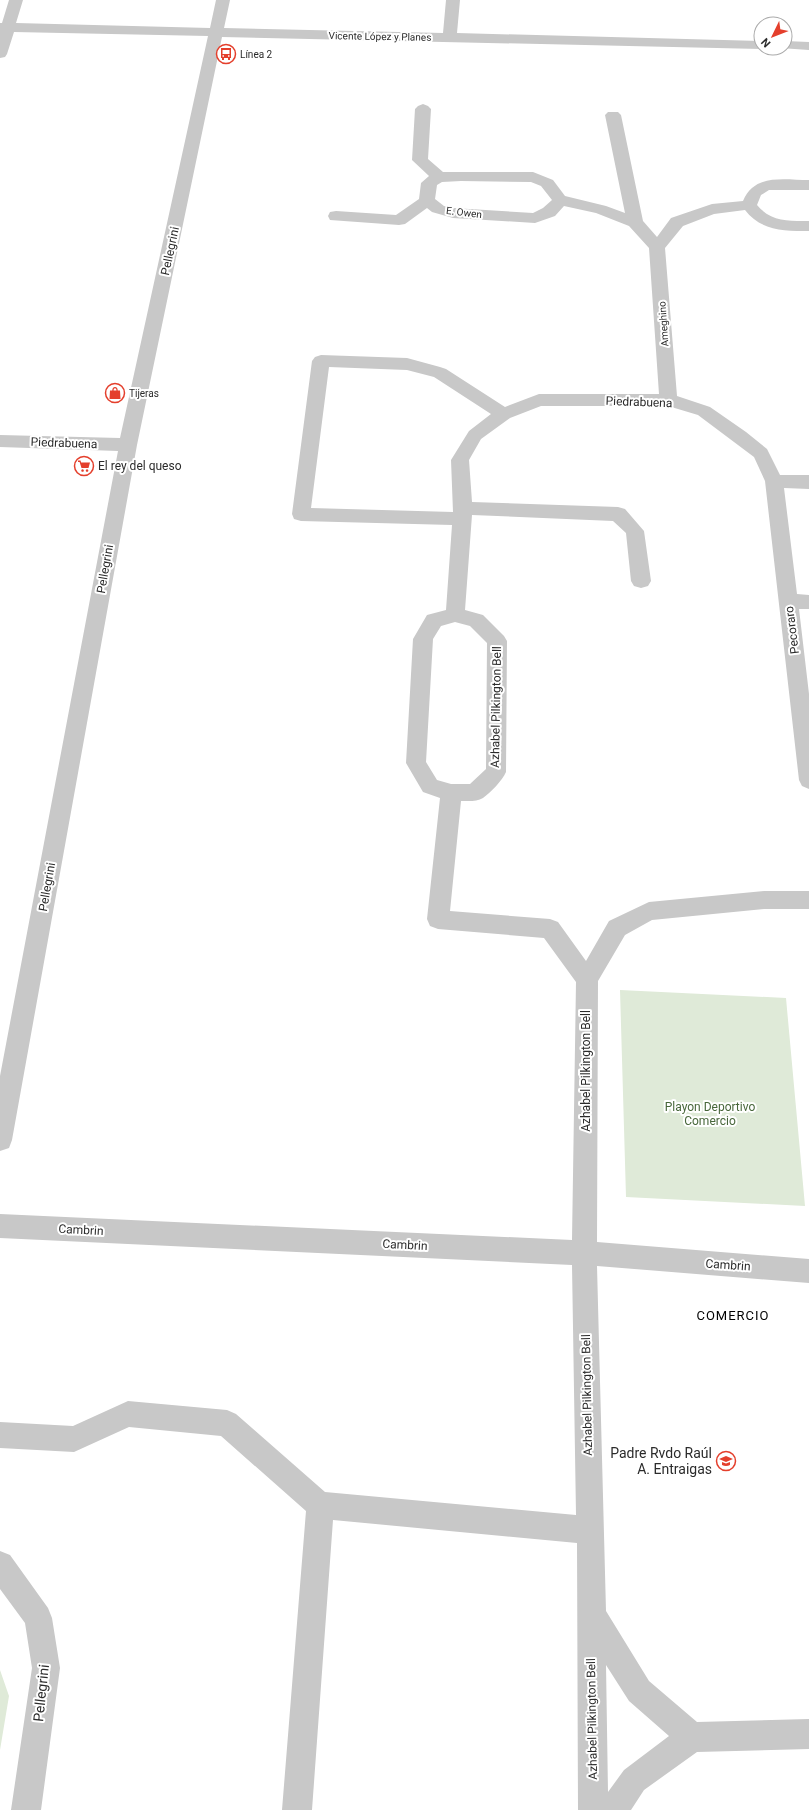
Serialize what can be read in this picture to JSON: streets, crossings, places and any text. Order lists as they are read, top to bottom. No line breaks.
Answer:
{"streets":{"street":["Vicente López y Planes","E. Owen","Pellegrini","Ameghino","Piedrabuena","Pecoraro","Azhabel Pilkington Bell","Cambrin"]},"crossings":[["Vicente López y Planes","Pellegrini"],["Pellegrini","Piedrabuena"],["Ameghino","Piedrabuena"],["Piedrabuena","Pecoraro"],["Azhabel Pilkington Bell","Cambrin"]],"districts":["COMERCIO"],"parks":["Playon Deportivo Comercio"],"places":{"bus stop":["Línea 2"],"shop":["Tijeras"],"supermarket":["El rey del queso"],"school or university":["Padre Rvdo Raúl A. Entraigas"]},"north":"bottom left"}
